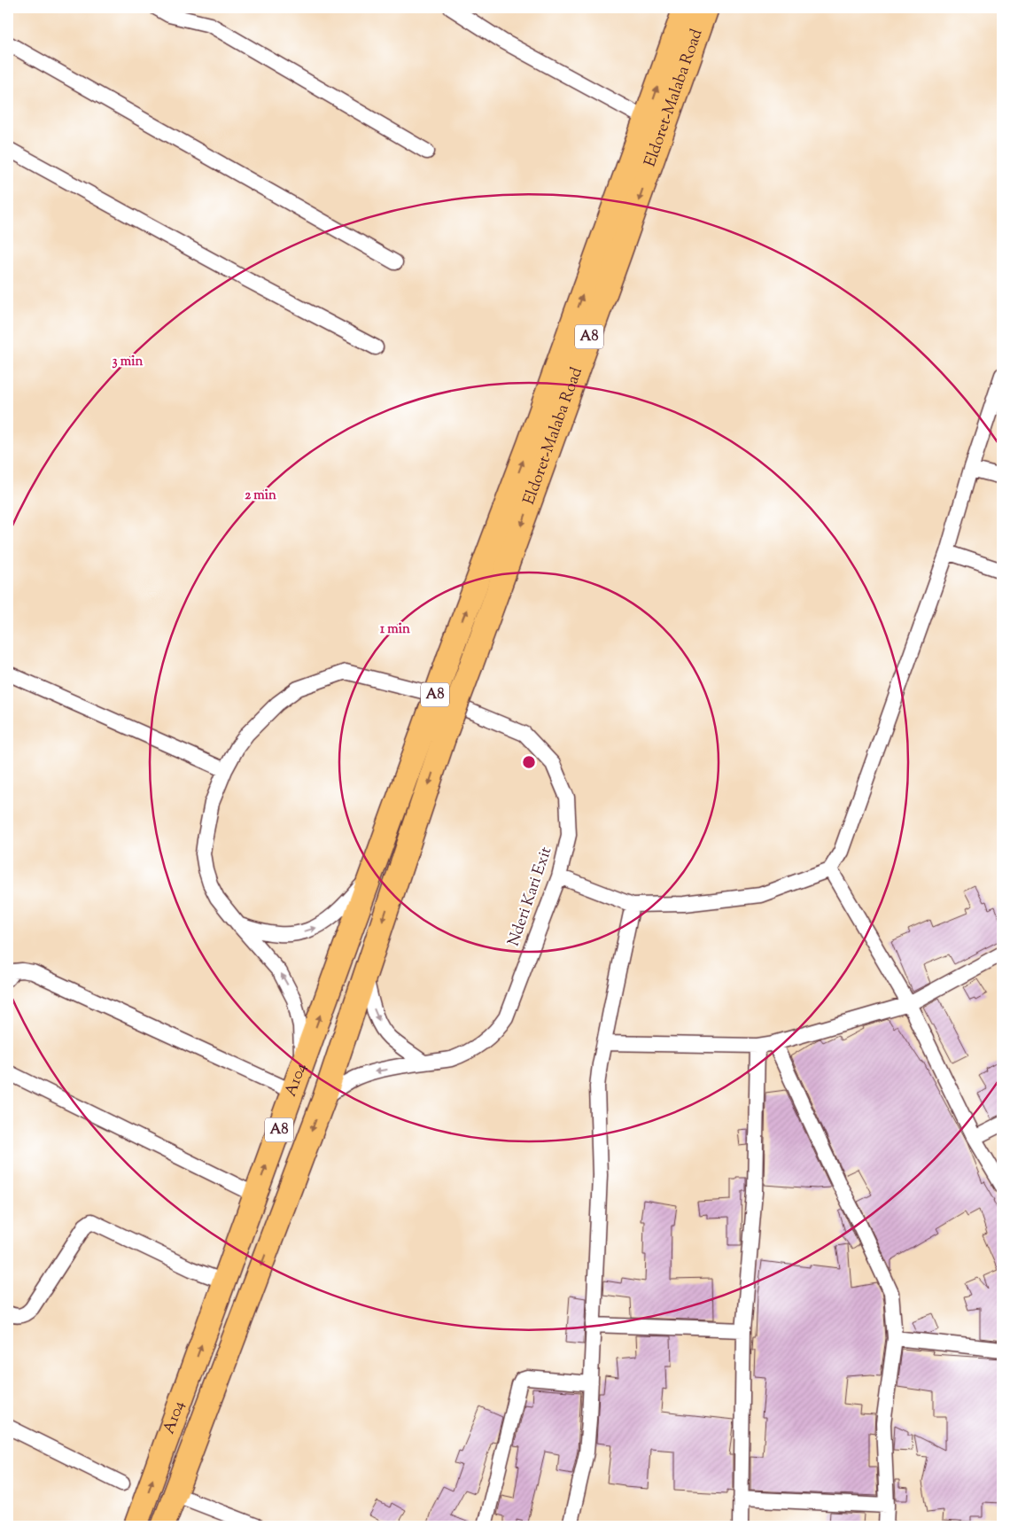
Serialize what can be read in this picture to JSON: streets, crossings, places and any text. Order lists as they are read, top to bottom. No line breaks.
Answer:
{"streets":{"highway":["Eldoret-Malaba Road","A8","A104"],"street":["Nderi Kari Exit"]},"crossings":[["Eldoret-Malaba Road","A8"],["Eldoret-Malaba Road","A104"],["A8","Nderi Kari Exit"]],"rings":["3 min","2 min","1 min"]}
